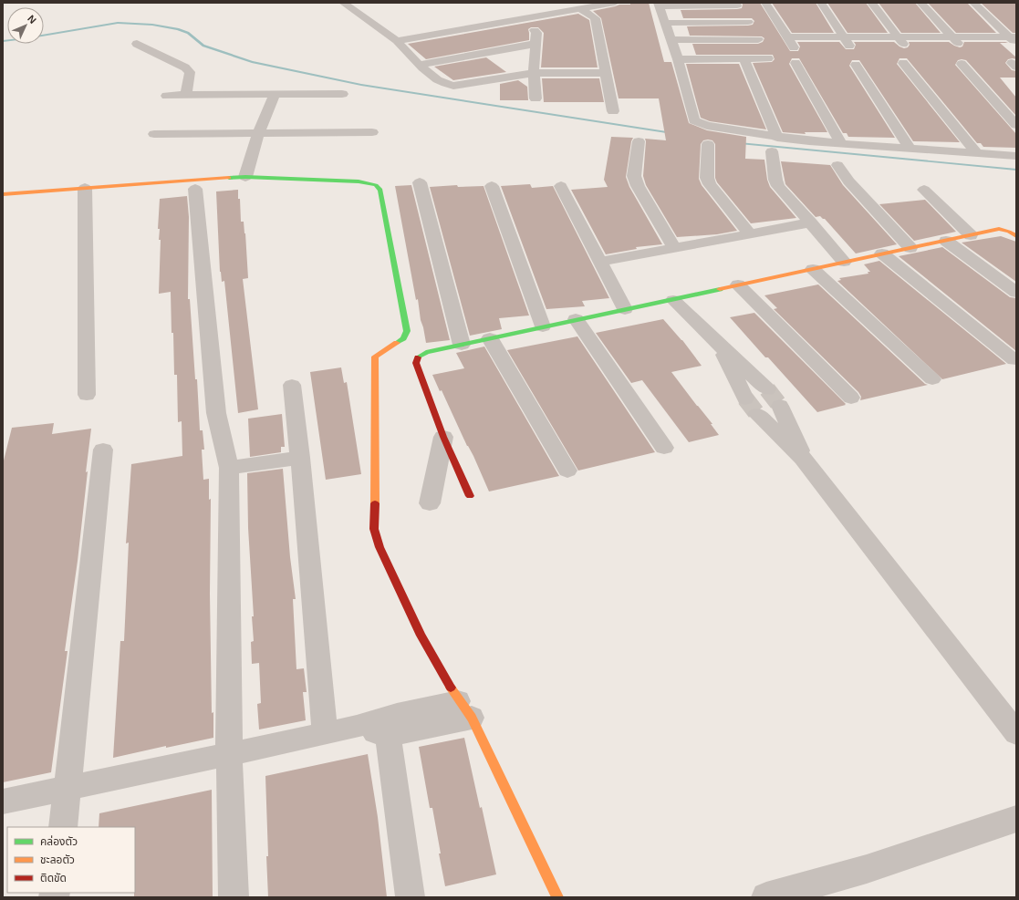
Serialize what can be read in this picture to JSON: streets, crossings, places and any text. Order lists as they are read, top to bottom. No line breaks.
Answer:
{"legend":["คล่องตัว","ชะลอตัว","ติดขัด"],"north":"top right"}
